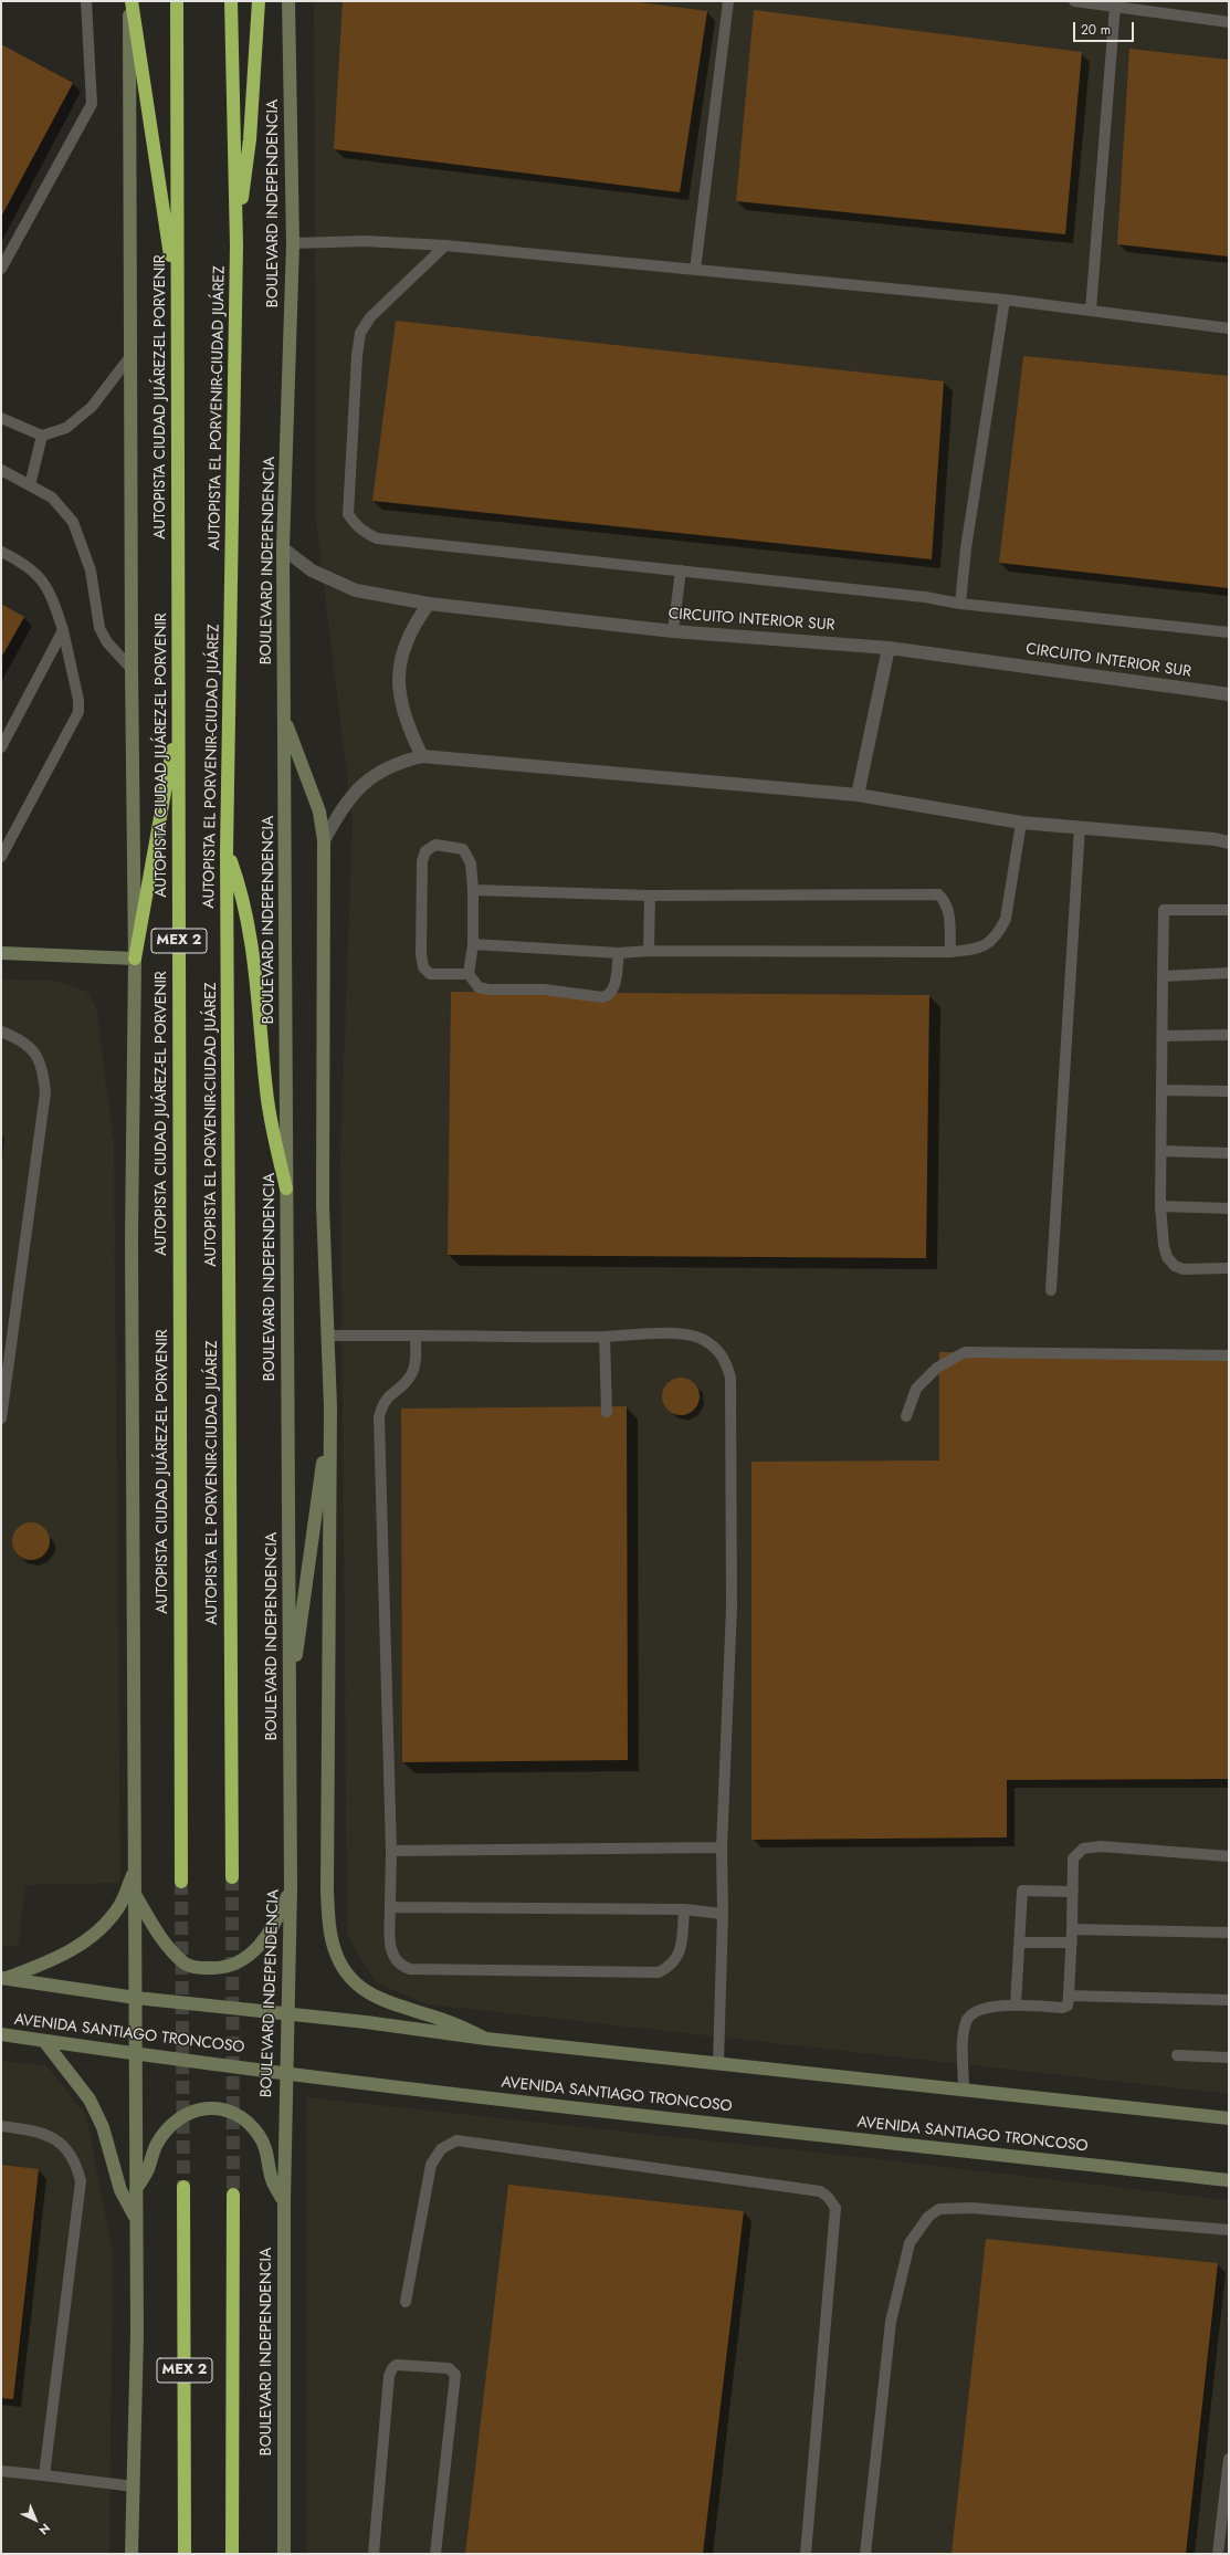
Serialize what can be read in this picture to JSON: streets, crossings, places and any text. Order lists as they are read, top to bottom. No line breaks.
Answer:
{"streets":{"highway":["AUTOPISTA CIUDAD JUÁREZ-EL PORVENIR","AUTOPISTA EL PORVENIR-CIUDAD JUÁREZ","MEX 2"],"main road":["BOULEVARD INDEPENDENCIA","AVENIDA SANTIAGO TRONCOSO"],"street":["CIRCUITO INTERIOR SUR"]},"crossings":[["BOULEVARD INDEPENDENCIA","CIRCUITO INTERIOR SUR"],["BOULEVARD INDEPENDENCIA","AVENIDA SANTIAGO TRONCOSO"],["MEX 2","AVENIDA SANTIAGO TRONCOSO"]],"scale_bar":"20 m","north":"bottom right"}
